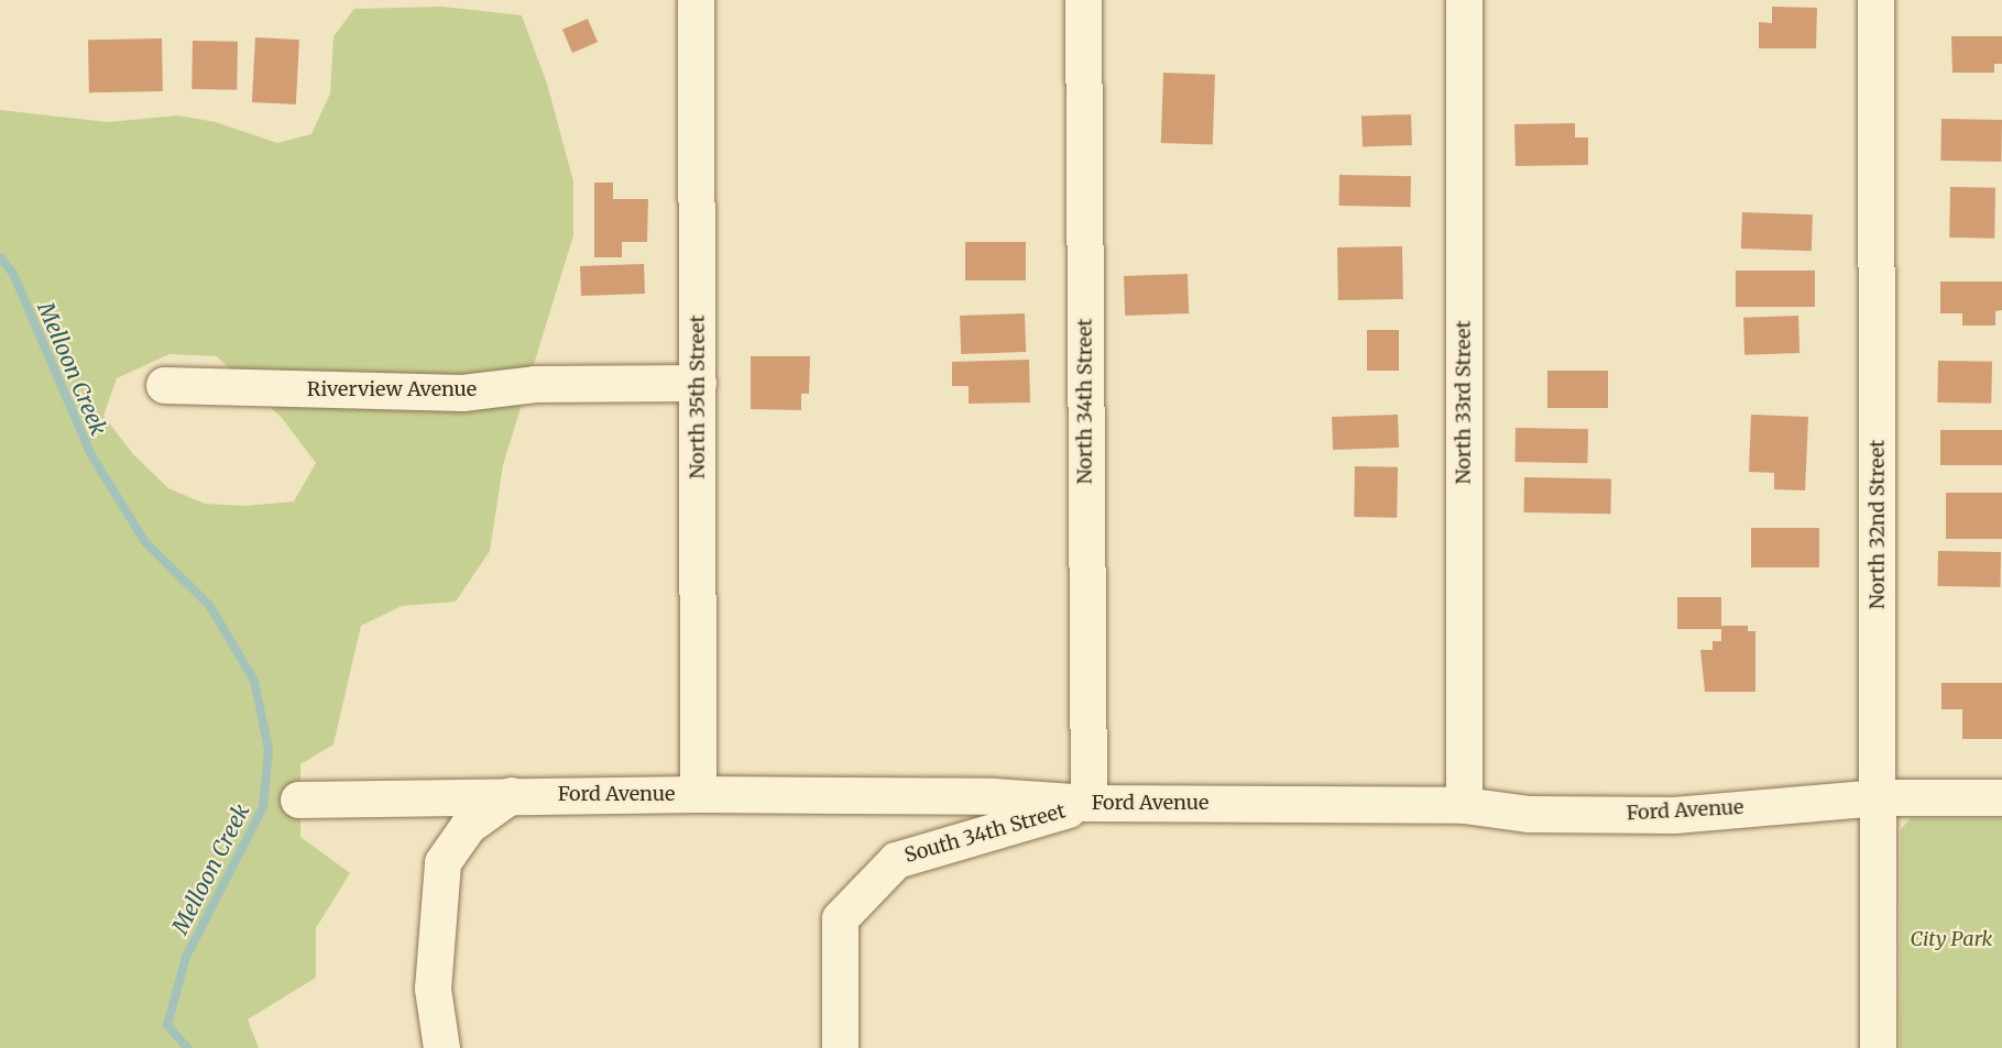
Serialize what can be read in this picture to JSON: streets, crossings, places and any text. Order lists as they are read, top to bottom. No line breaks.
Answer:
{"streets":{"street":["Riverview Avenue","North 35th Street","North 34th Street","North 33rd Street","North 32nd Street","Ford Avenue","South 34th Street"]},"crossings":[["Riverview Avenue","North 35th Street"],["North 35th Street","Ford Avenue"],["North 34th Street","Ford Avenue"],["North 34th Street","South 34th Street"],["North 33rd Street","Ford Avenue"],["North 32nd Street","Ford Avenue"],["Ford Avenue","South 34th Street"]],"water":["Melloon Creek"],"parks":["City Park"]}
